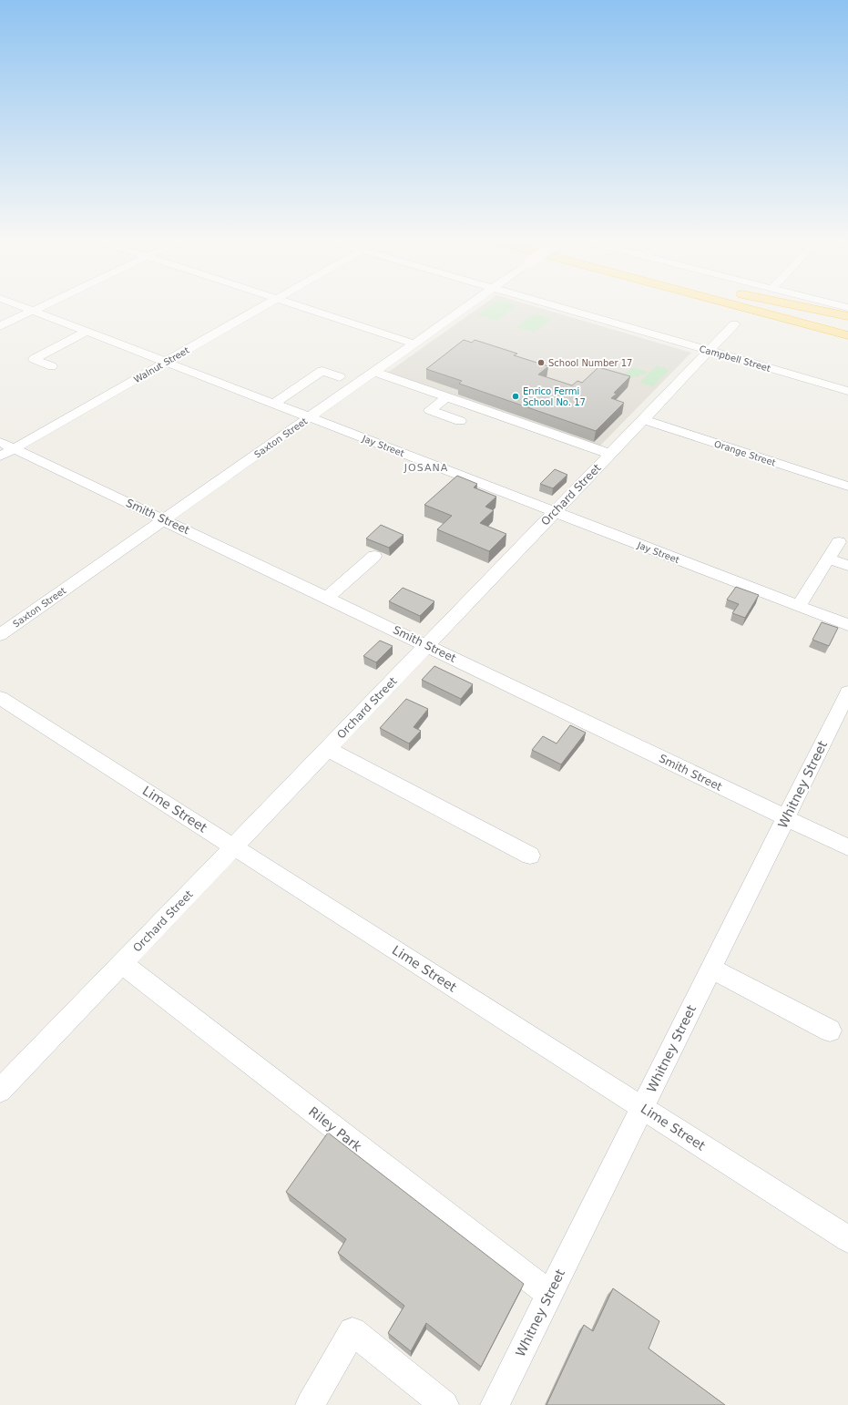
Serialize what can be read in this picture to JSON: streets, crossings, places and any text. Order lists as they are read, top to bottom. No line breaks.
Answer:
{"streets":{"street":["Campbell Street","Walnut Street","Saxton Street","Jay Street","Orange Street","Orchard Street","Smith Street","Whitney Street","Lime Street","Riley Park"]},"crossings":[["Campbell Street","Orchard Street"],["Walnut Street","Jay Street"],["Walnut Street","Smith Street"],["Saxton Street","Jay Street"],["Saxton Street","Smith Street"],["Jay Street","Orchard Street"],["Orange Street","Orchard Street"],["Orchard Street","Smith Street"],["Orchard Street","Lime Street"],["Orchard Street","Riley Park"],["Smith Street","Whitney Street"],["Whitney Street","Lime Street"],["Whitney Street","Riley Park"]],"districts":["JOSANA"],"places":["School Number 17","Enrico Fermi School No. 17"]}
